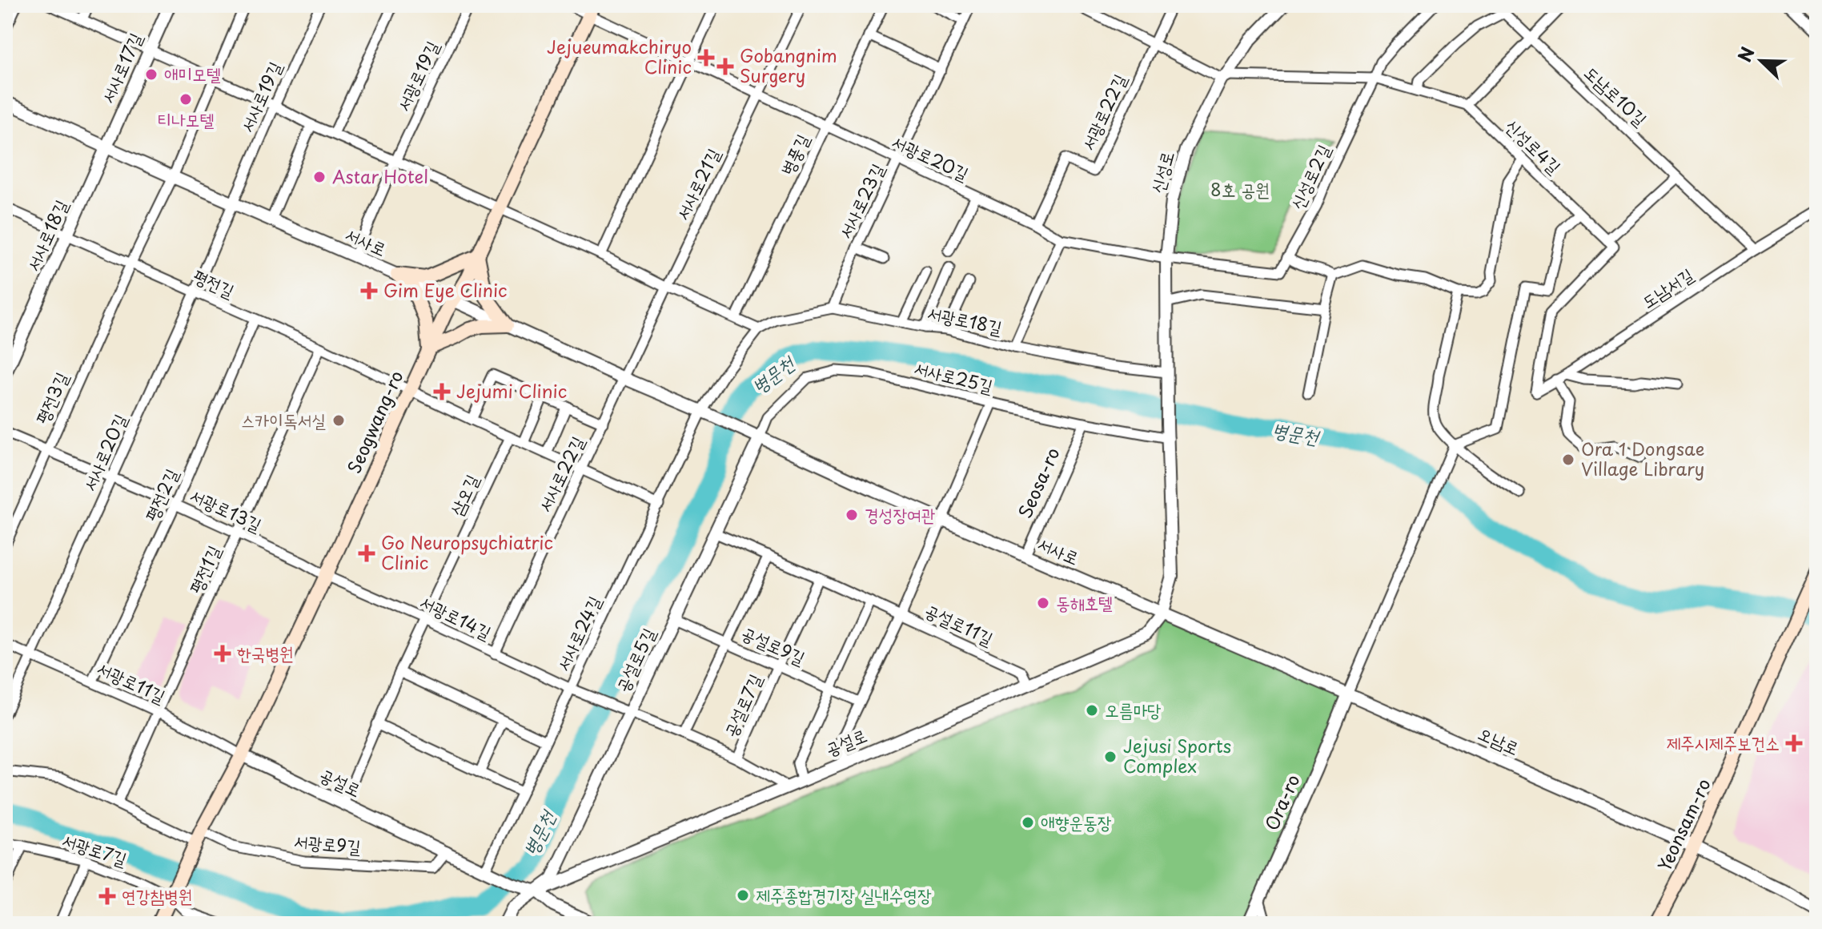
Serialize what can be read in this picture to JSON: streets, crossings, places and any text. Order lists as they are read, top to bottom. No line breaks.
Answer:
{"streets":{"main road":["Seogwang-ro","Yeonsam-ro"],"street":["서사로17길","서광로19길","도남로10길","서사로19길","서광로22길","신성로4길","병풍길","서광로20길","신성로","신성로2길","서사로21길","서사로23길","서사로18길","서사로","평전길","도남서길","서광로18길","서사로25길","평전3길","서사로20길","서사로22길","Seosa-ro","평전2길","삼오길","서광로13길","평전1길","서광로14길","공설로11길","서사로24길","공설로9길","공설로5길","서광로11길","공설로7길","오남로","공설로","Ora-ro","서광로9길","서광로7길"]},"crossings":[["서사로17길","서사로18길"],["서사로17길","서사로"],["서광로19길","서사로"],["서사로19길","서사로"],["서사로19길","서사로20길"],["서광로22길","서광로20길"],["신성로4길","신성로"],["신성로4길","신성로2길"],["신성로4길","도남서길"],["병풍길","서광로20길"],["서광로20길","신성로"],["서광로20길","서사로21길"],["서광로20길","서사로23길"],["서광로20길","Seogwang-ro"],["신성로","서광로18길"],["신성로","서사로25길"],["서사로21길","서사로"],["서사로21길","서사로22길"],["서사로23길","서광로18길"],["서사로18길","서사로"],["서사로18길","평전길"],["서사로","서사로25길"],["서사로","평전3길"],["서사로","Seogwang-ro"],["서사로","서사로20길"],["서사로","서사로22길"],["서사로","Seosa-ro"],["서사로","서사로24길"],["서사로","공설로5길"],["서사로","오남로"],["서사로","공설로"],["평전길","평전3길"],["평전길","Seogwang-ro"],["평전길","서사로20길"],["평전길","서사로22길"],["평전길","평전2길"],["평전길","삼오길"],["평전길","평전1길"],["평전길","서사로24길"],["서사로25길","Seosa-ro"],["서사로25길","공설로5길"],["평전3길","서광로13길"],["Seogwang-ro","서광로13길"],["Seogwang-ro","서광로14길"],["Seogwang-ro","서광로11길"],["Seogwang-ro","공설로"],["Seogwang-ro","서광로9길"],["Seogwang-ro","서광로7길"],["서사로20길","서광로13길"],["서사로20길","서광로11길"],["서사로22길","서광로14길"],["평전2길","서광로13길"],["평전2길","서광로11길"],["삼오길","서광로14길"],["삼오길","공설로"],["서광로13길","평전1길"],["서광로13길","서광로14길"],["평전1길","서광로11길"],["평전1길","서광로9길"],["서광로14길","서사로24길"],["서광로14길","공설로5길"],["서광로14길","공설로7길"],["공설로11길","공설로5길"],["공설로11길","공설로"],["서사로24길","공설로"],["공설로9길","공설로5길"],["공설로9길","공설로7길"],["공설로5길","공설로7길"],["공설로5길","공설로"],["서광로11길","공설로"],["공설로7길","공설로"],["오남로","공설로"],["오남로","Ora-ro"],["오남로","Yeonsam-ro"],["공설로","서광로9길"]],"water":["병문천"],"parks":["8호 공원"],"places":{"health":["Jejueumakchiryo Clinic","Gobangnim Surgery","Gim Eye Clinic","Jejumi Clinic","Go Neuropsychiatric Clinic","한국병원","제주시제주보건소","연강참병원"],"other":["애미모텔","티나모텔","Astar Hotel","스카이독서실","Ora 1 Dongsae Village Library","경성장여관","동해호텔","오름마당","Jejusi Sports Complex","애향운동장","제주종합경기장 실내수영장"]},"north":"top left"}
